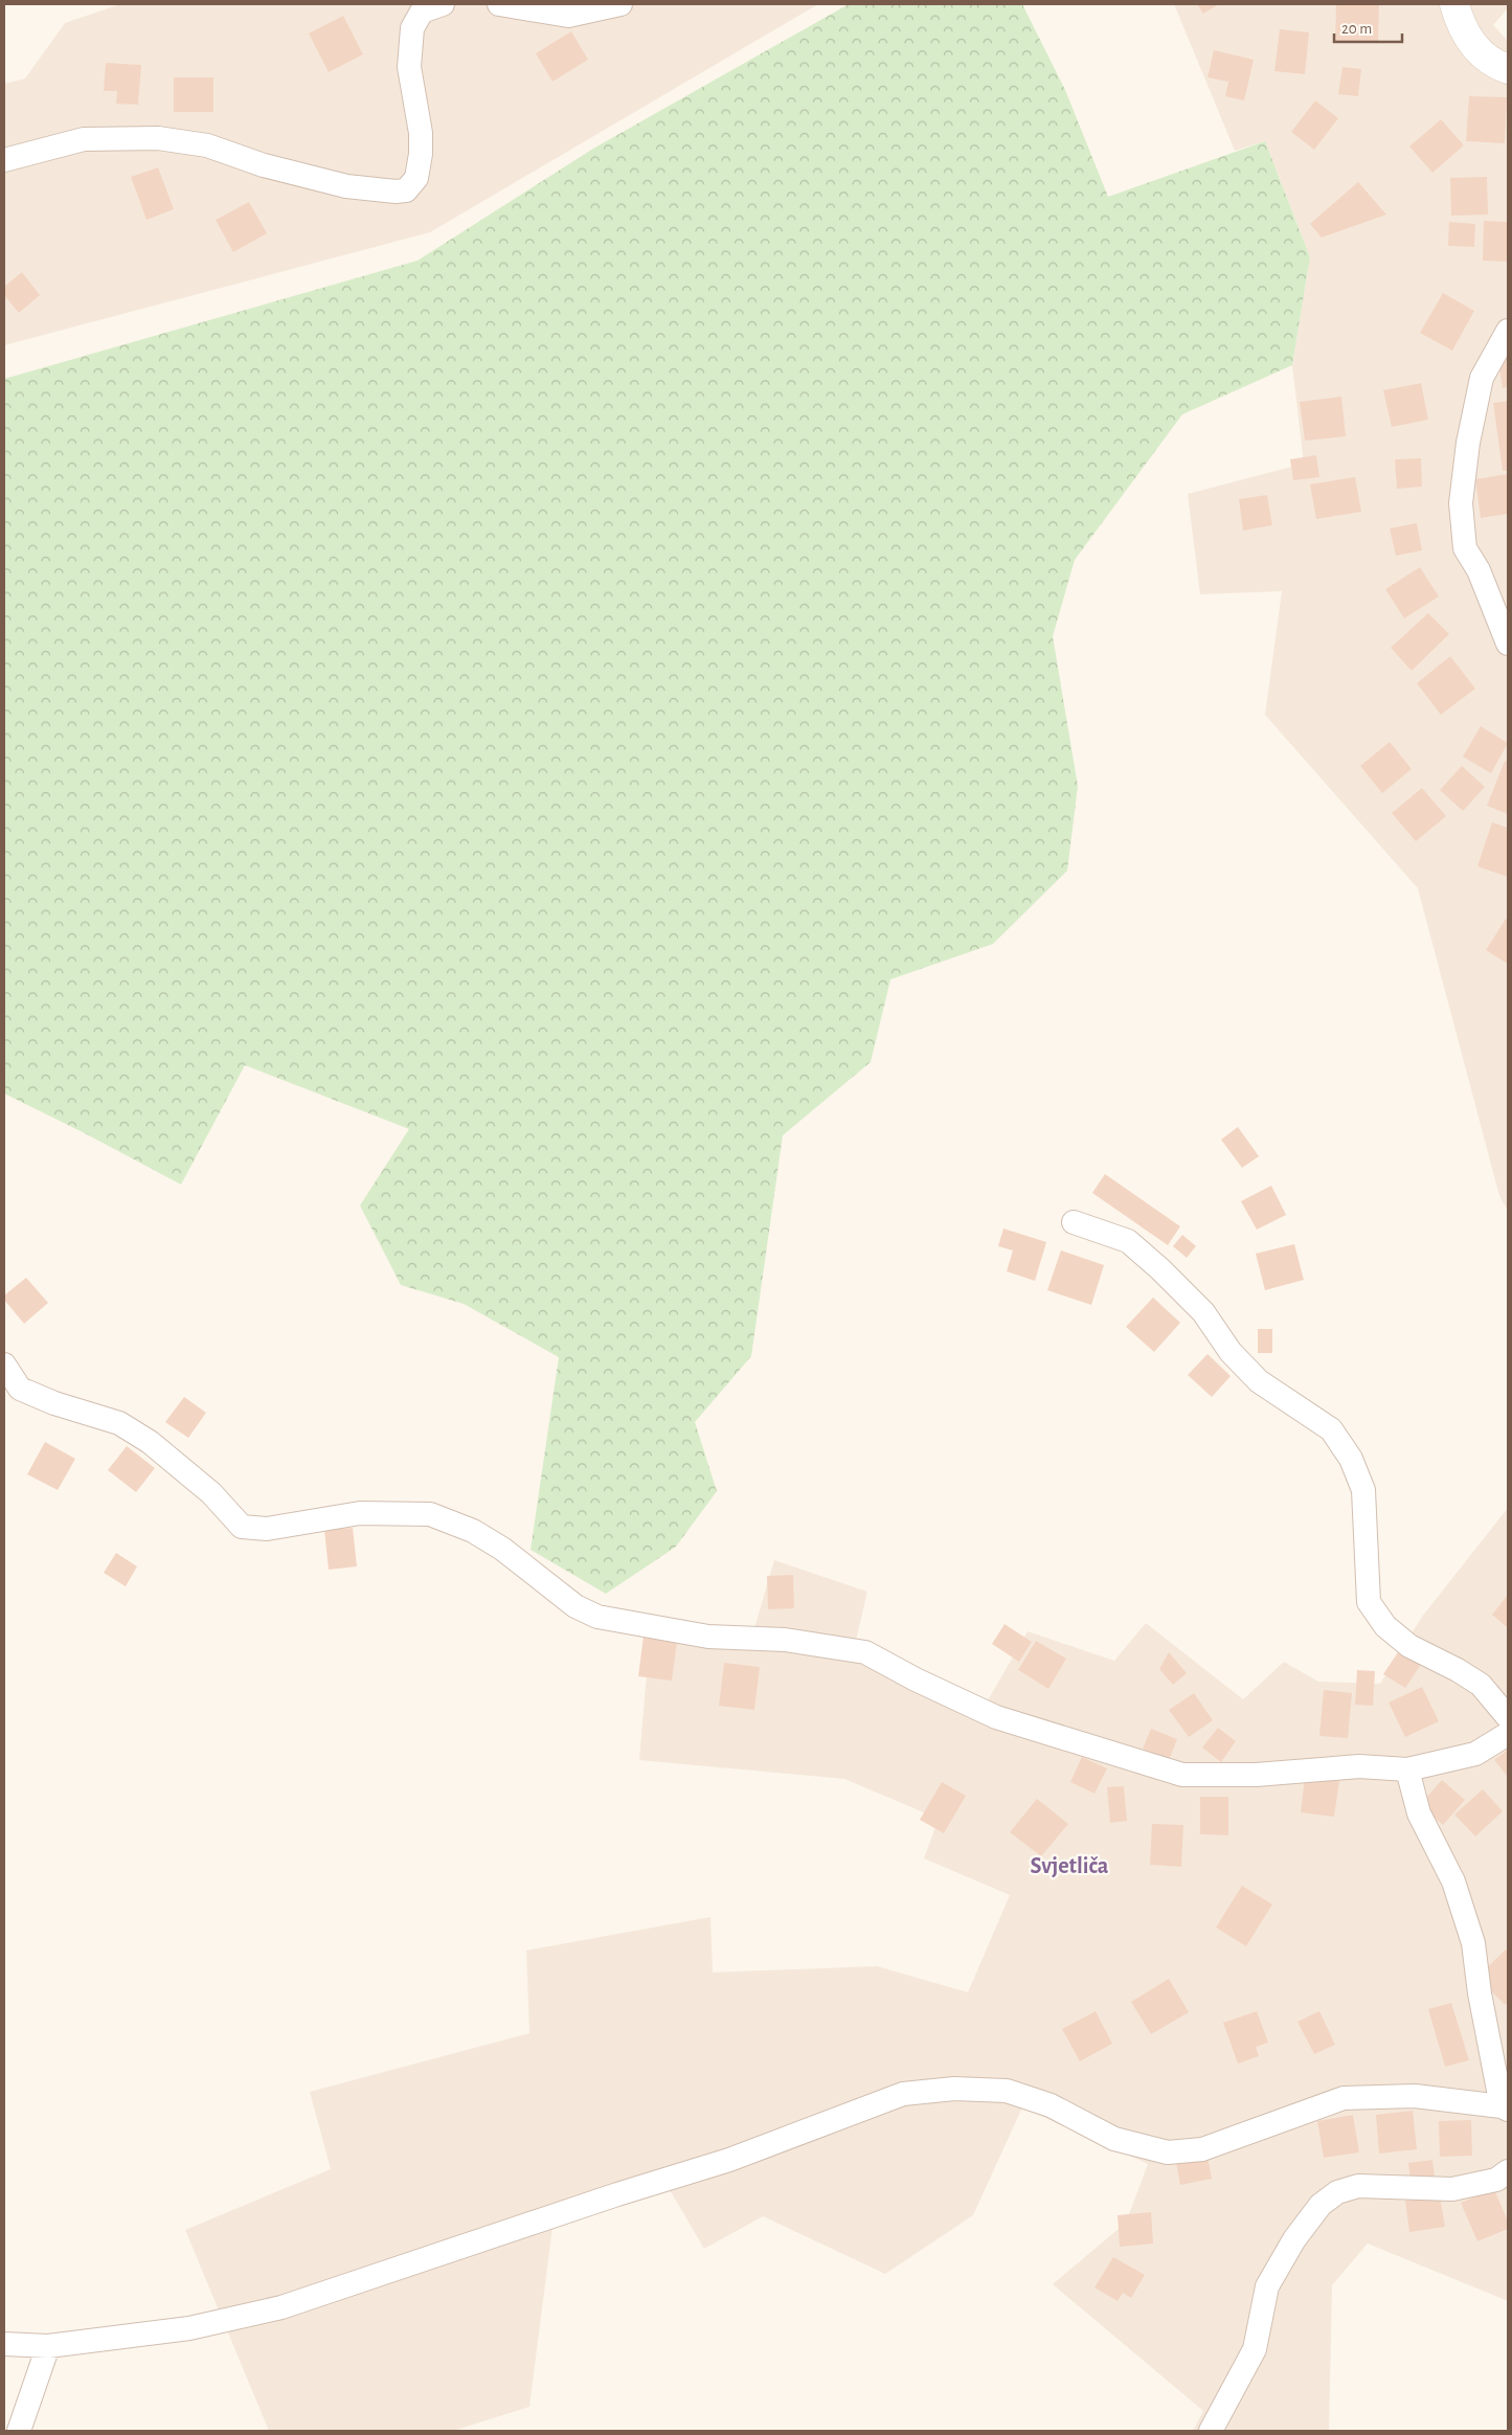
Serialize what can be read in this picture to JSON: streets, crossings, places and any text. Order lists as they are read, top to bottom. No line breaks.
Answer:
{"districts":["Svjetliča"],"scale_bar":"20 m"}
